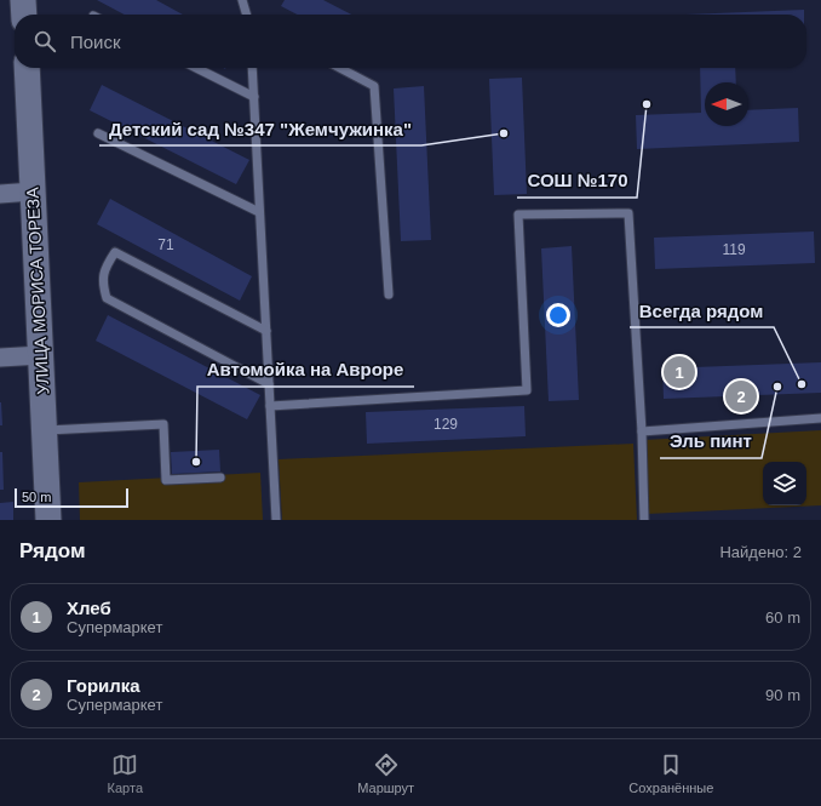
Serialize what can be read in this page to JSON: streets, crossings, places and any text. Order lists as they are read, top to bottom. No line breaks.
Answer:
{"streets":{"main road":["УЛИЦА МОРИСА ТОРЕЗА"]},"places":["СОШ №170","Детский сад №347 \"Жемчужинка\"","Всегда рядом","Эль пинт","Автомойка на Авроре"],"house_numbers":["71","119","129"],"scale_bar":"50 m","north":"left","page":{"search":"Поиск","pins":["1","2"],"scale":"50 m","heading":["Рядом","Найдено: 2"],"list":[{"mark":"1","name":"Хлеб","note":"Супермаркет","value":"60 m"},{"mark":"2","name":"Горилка","note":"Супермаркет","value":"90 m"}],"nav":["Карта","Маршрут","Сохранённые"]}}
